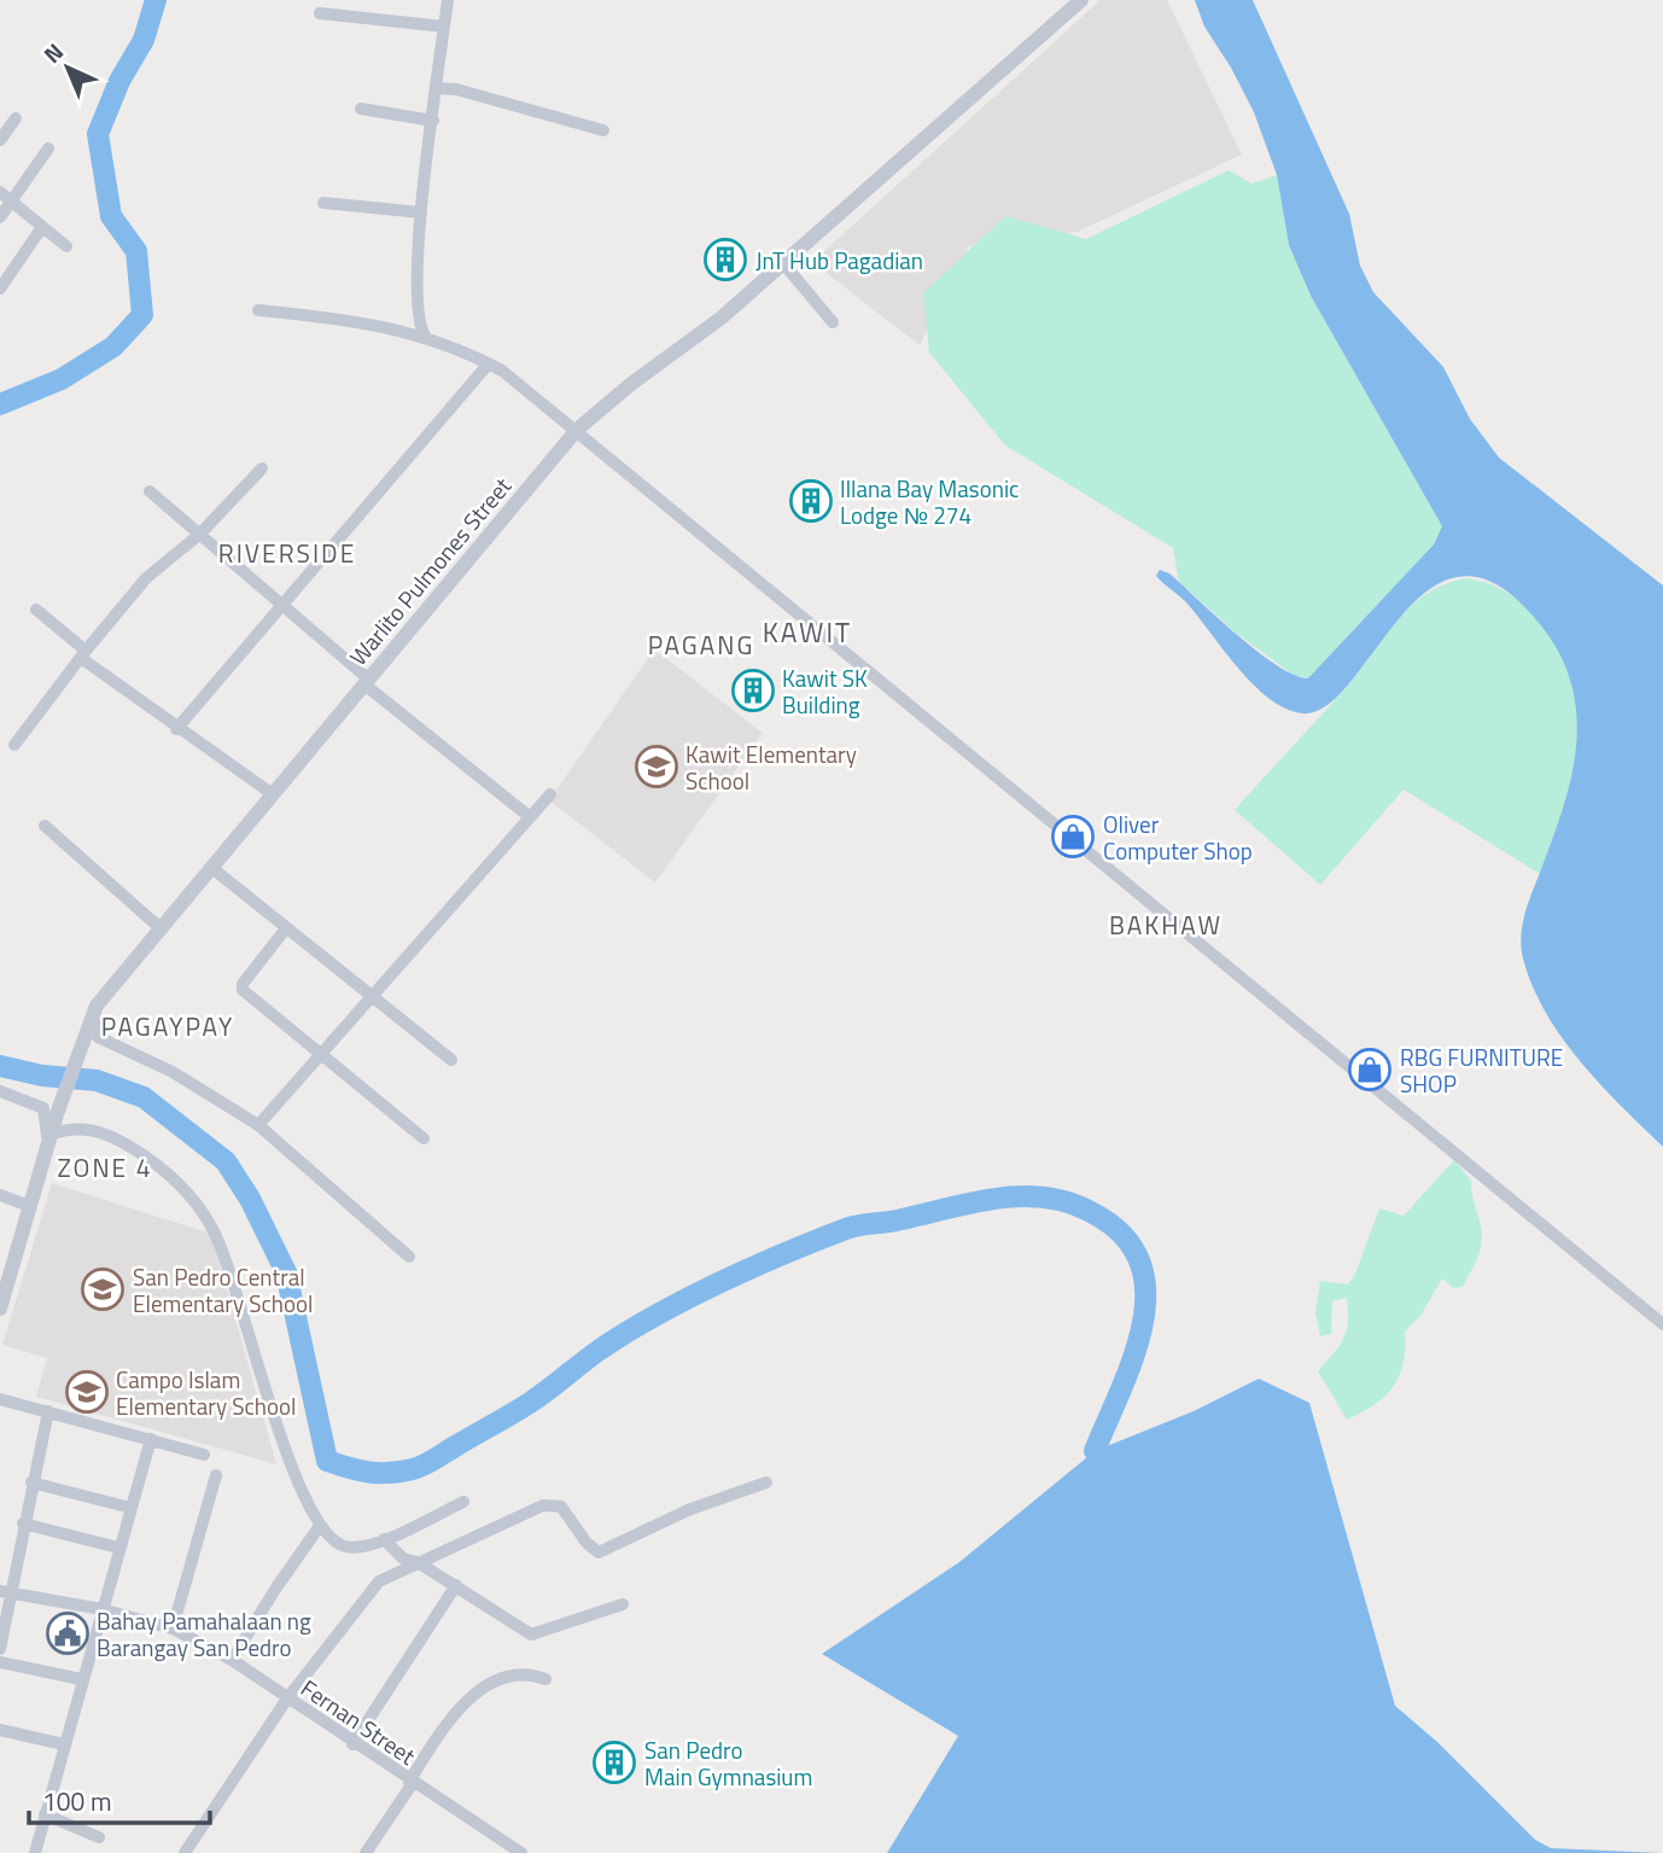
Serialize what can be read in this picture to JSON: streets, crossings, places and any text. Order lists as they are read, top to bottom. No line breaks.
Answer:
{"streets":{"street":["Warlito Pulmones Street","Fernan Street"]},"districts":["RIVERSIDE","KAWIT","PAGANG","BAKHAW","PAGAYPAY","ZONE 4"],"places":{"building":["JnT Hub Pagadian","Illana Bay Masonic Lodge № 274","Kawit SK Building","San Pedro Main Gymnasium"],"school or university":["Kawit Elementary School","San Pedro Central Elementary School","Campo Islam Elementary School"],"shop":["Oliver Computer Shop","RBG FURNITURE SHOP"],"public building":["Bahay Pamahalaan ng Barangay San Pedro"]},"scale_bar":"100 m","north":"top left"}
